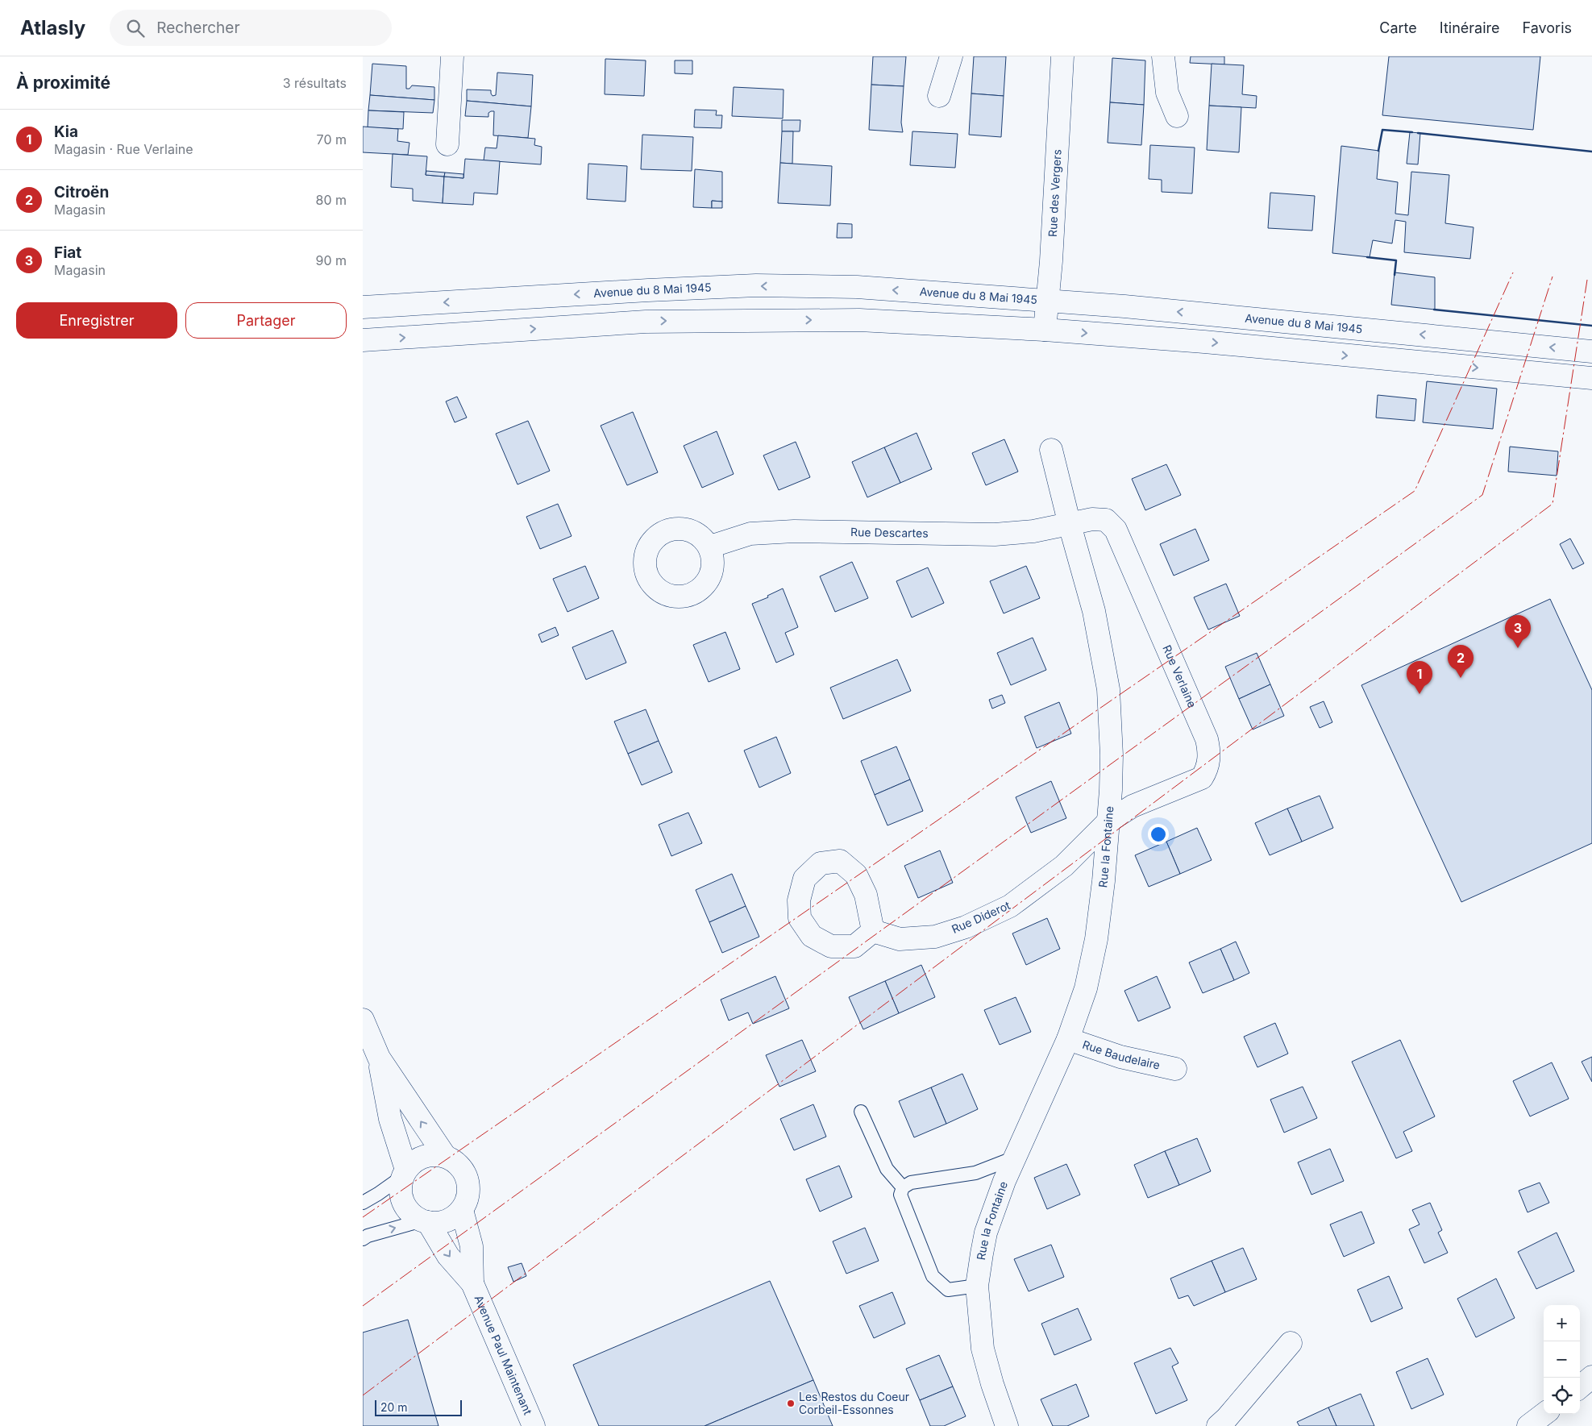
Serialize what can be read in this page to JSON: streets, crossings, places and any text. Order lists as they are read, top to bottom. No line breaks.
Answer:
{"streets":{"street":["Rue des Vergers","Avenue du 8 Mai 1945","Rue Descartes","Rue Verlaine","Rue la Fontaine","Rue Diderot","Rue Baudelaire","Avenue Paul Maintenant"]},"crossings":[["Rue des Vergers","Avenue du 8 Mai 1945"],["Rue Descartes","Rue Verlaine"],["Rue Descartes","Rue la Fontaine"],["Rue Verlaine","Rue la Fontaine"],["Rue Verlaine","Rue Diderot"],["Rue la Fontaine","Rue Diderot"],["Rue la Fontaine","Rue Baudelaire"]],"places":["Les Restos du Coeur Corbeil-Essonnes"],"scale_bar":"20 m","page":{"header":"Atlasly","search":"Rechercher","nav":["Carte","Itinéraire","Favoris"],"heading":["À proximité","3 résultats"],"list":[{"mark":"1","name":"Kia","note":"Magasin · Rue Verlaine","value":"70 m"},{"mark":"2","name":"Citroën","note":"Magasin","value":"80 m"},{"mark":"3","name":"Fiat","note":"Magasin","value":"90 m"}],"buttons":["Enregistrer","Partager"],"pins":["3","2","1"],"map_buttons":["+","−"],"scale":"20 m"}}
